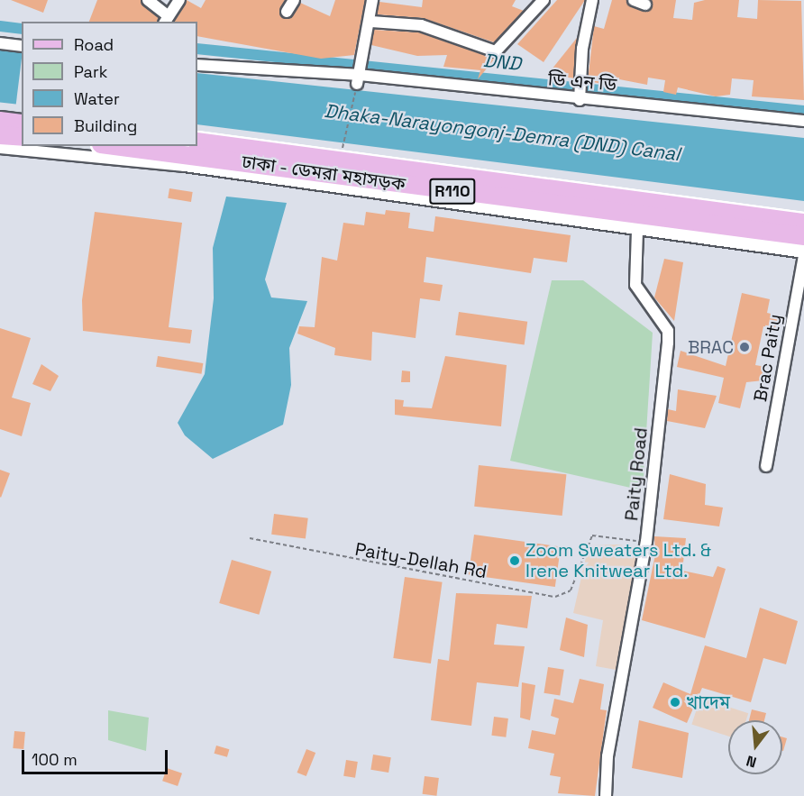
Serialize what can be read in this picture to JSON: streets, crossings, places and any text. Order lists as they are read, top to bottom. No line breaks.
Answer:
{"streets":{"main road":["ঢাকা - ডেমরা মহাসড়ক","R110"],"street":["ডি এন ডি","Brac Paity","Paity Road"],"path":["Paity-Dellah Rd"]},"crossings":[["Paity Road","Paity-Dellah Rd"]],"water":["DND","Dhaka-Narayongonj-Demra (DND) Canal"],"places":["BRAC","Zoom Sweaters Ltd. & Irene Knitwear Ltd.","খাদেম"],"legend":["Road","Park","Water","Building"],"scale_bar":"100 m","north":"bottom"}
